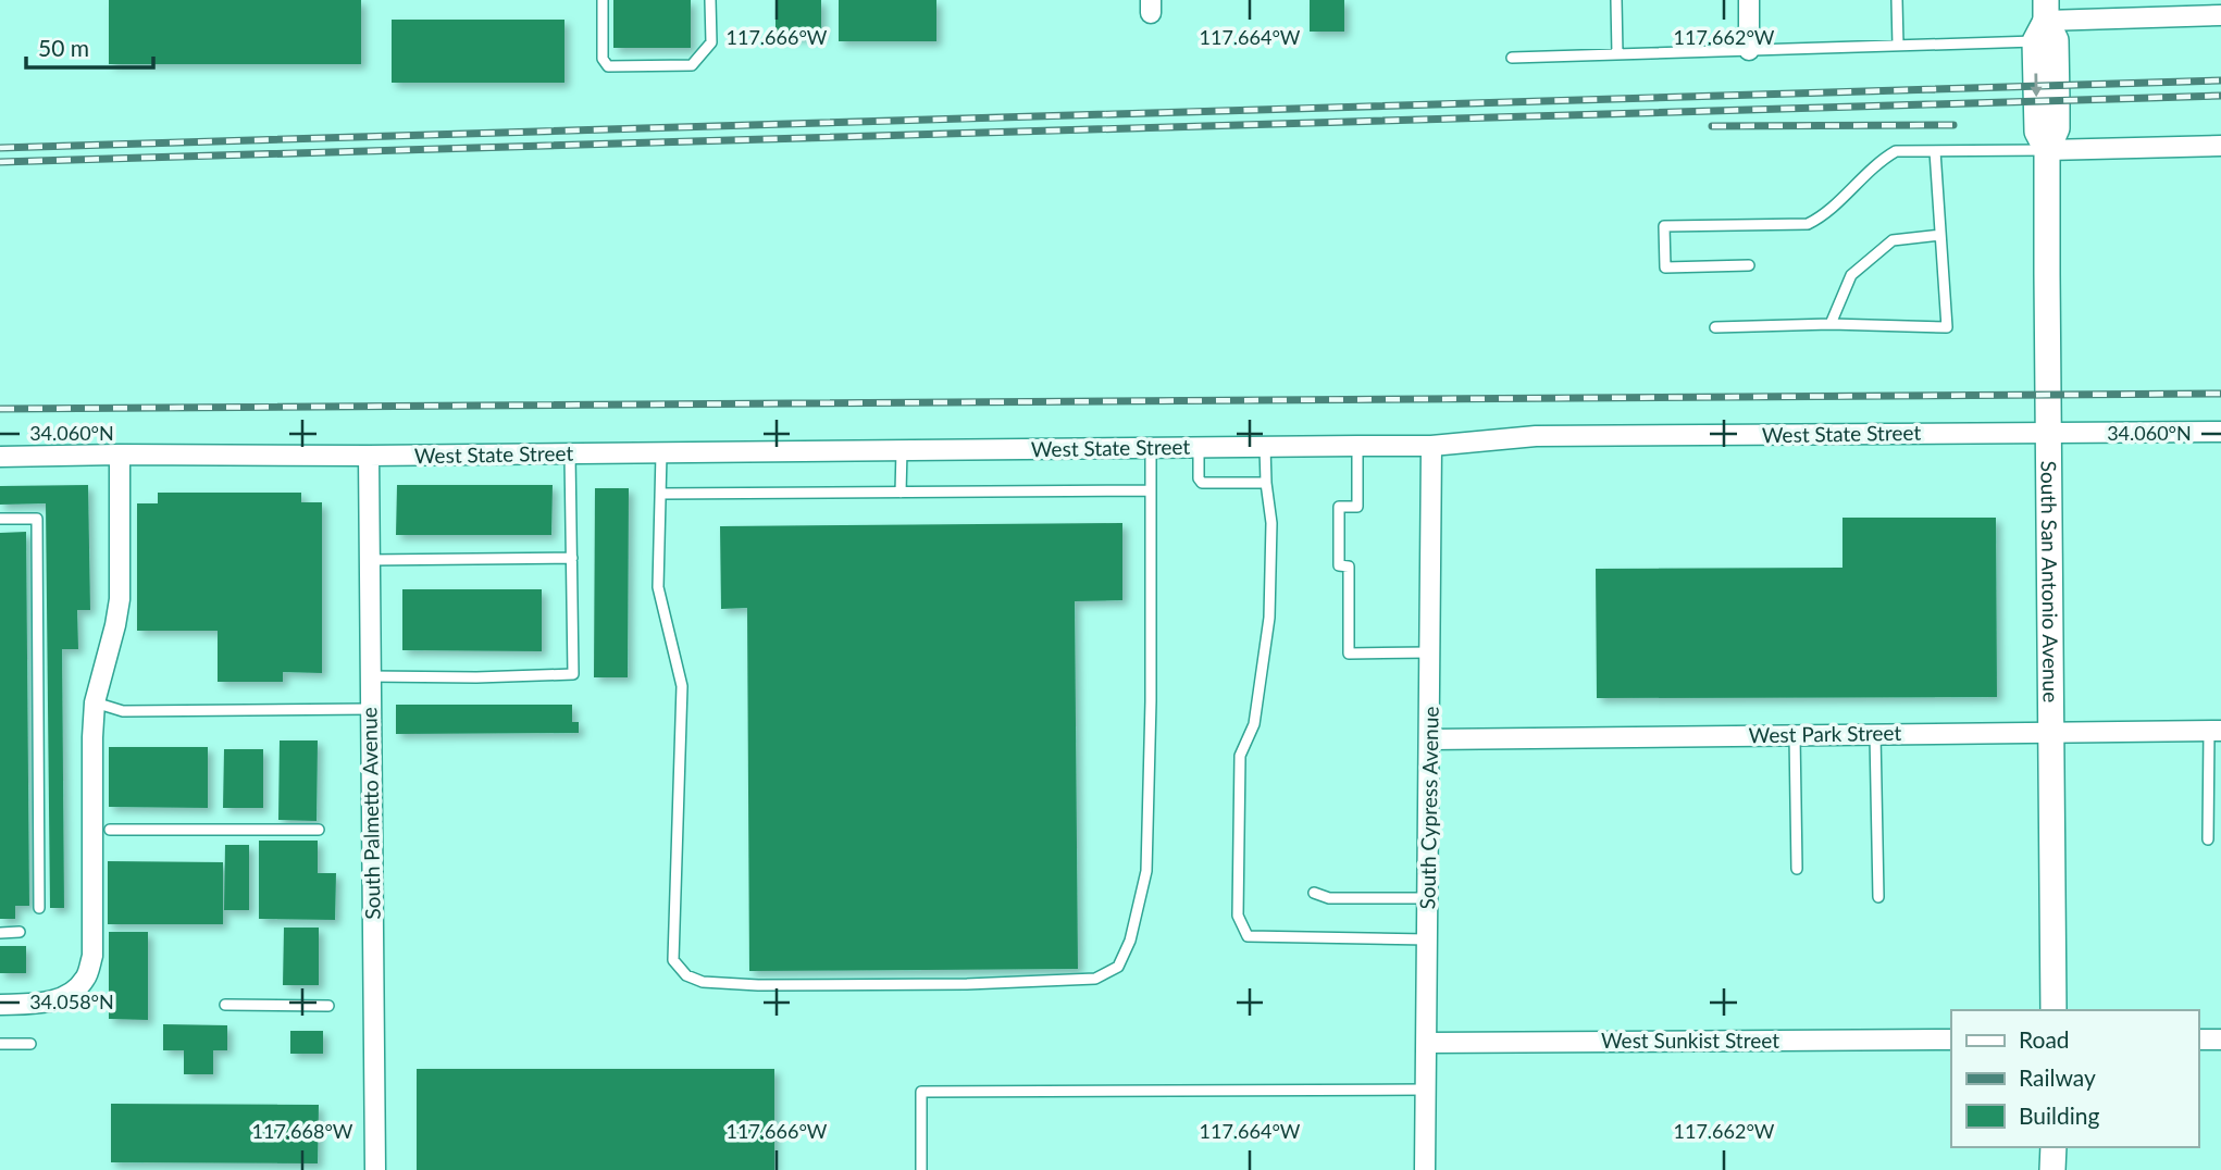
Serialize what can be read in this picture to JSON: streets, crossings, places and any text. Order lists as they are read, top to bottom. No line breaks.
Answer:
{"streets":{"street":["West State Street","South San Antonio Avenue","West Park Street","South Cypress Avenue","South Palmetto Avenue","West Sunkist Street"]},"crossings":[["West State Street","South San Antonio Avenue"],["West State Street","South Cypress Avenue"],["West State Street","South Palmetto Avenue"],["South San Antonio Avenue","West Park Street"],["West Park Street","South Cypress Avenue"],["South Cypress Avenue","West Sunkist Street"]],"legend":["Road","Railway","Building"],"scale_bar":"50 m","coordinates":["117.666°W","117.664°W","117.662°W","34.060°N","34.058°N","117.668°W"]}
